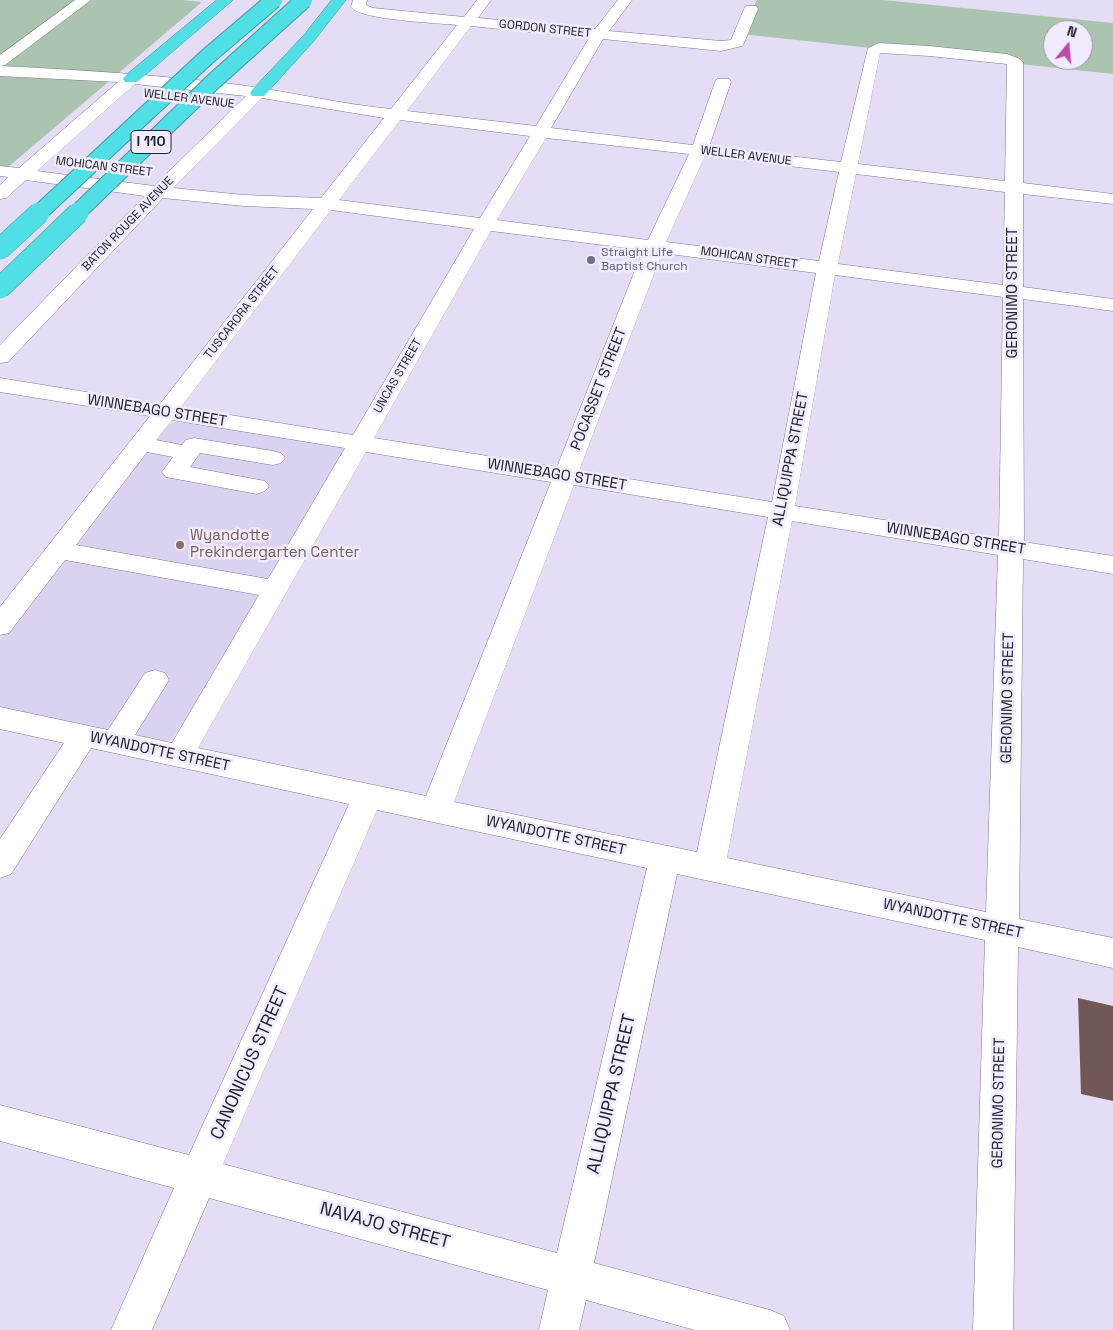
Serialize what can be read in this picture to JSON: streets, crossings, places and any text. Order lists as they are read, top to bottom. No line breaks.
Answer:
{"streets":{"highway":["I 110"],"street":["GORDON STREET","WELLER AVENUE","MOHICAN STREET","BATON ROUGE AVENUE","GERONIMO STREET","TUSCARORA STREET","UNCAS STREET","POCASSET STREET","WINNEBAGO STREET","ALLIQUIPPA STREET","WYANDOTTE STREET","CANONICUS STREET","NAVAJO STREET"]},"crossings":[["GORDON STREET","TUSCARORA STREET"],["GORDON STREET","UNCAS STREET"],["WELLER AVENUE","BATON ROUGE AVENUE"],["WELLER AVENUE","GERONIMO STREET"],["WELLER AVENUE","TUSCARORA STREET"],["WELLER AVENUE","UNCAS STREET"],["WELLER AVENUE","POCASSET STREET"],["WELLER AVENUE","ALLIQUIPPA STREET"],["MOHICAN STREET","BATON ROUGE AVENUE"],["MOHICAN STREET","GERONIMO STREET"],["MOHICAN STREET","TUSCARORA STREET"],["MOHICAN STREET","UNCAS STREET"],["MOHICAN STREET","POCASSET STREET"],["MOHICAN STREET","ALLIQUIPPA STREET"],["GERONIMO STREET","WINNEBAGO STREET"],["GERONIMO STREET","ALLIQUIPPA STREET"],["GERONIMO STREET","WYANDOTTE STREET"],["TUSCARORA STREET","WINNEBAGO STREET"],["UNCAS STREET","WINNEBAGO STREET"],["UNCAS STREET","WYANDOTTE STREET"],["POCASSET STREET","WINNEBAGO STREET"],["POCASSET STREET","WYANDOTTE STREET"],["WINNEBAGO STREET","ALLIQUIPPA STREET"],["ALLIQUIPPA STREET","WYANDOTTE STREET"],["ALLIQUIPPA STREET","NAVAJO STREET"],["WYANDOTTE STREET","CANONICUS STREET"],["CANONICUS STREET","NAVAJO STREET"]],"places":["Straight Life Baptist Church","Wyandotte Prekindergarten Center"],"north":"top"}
